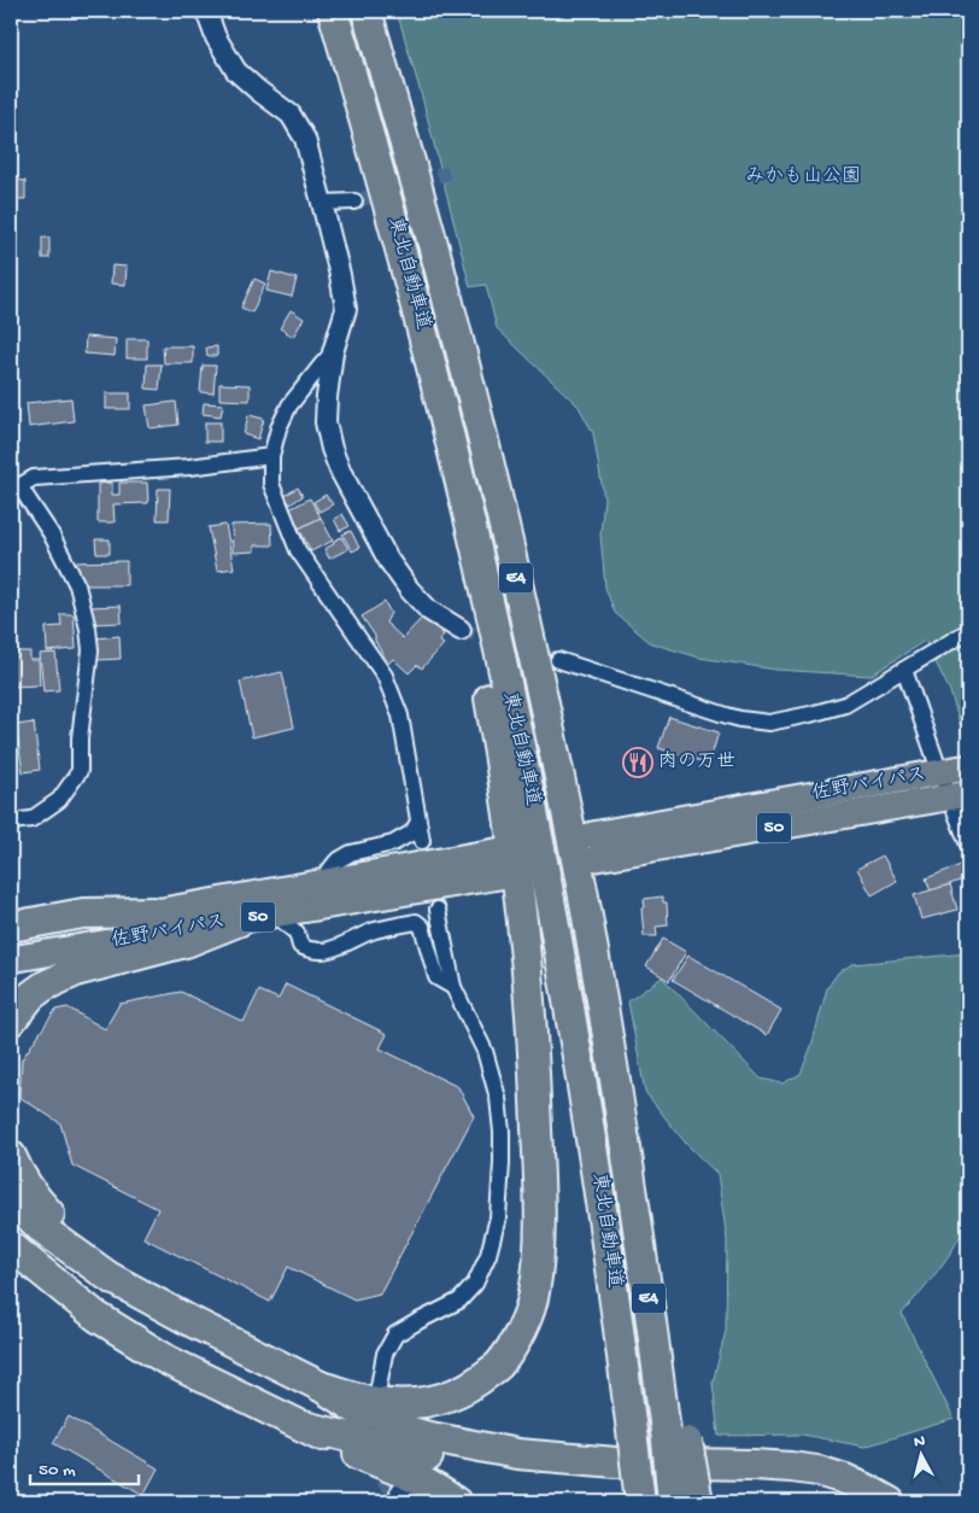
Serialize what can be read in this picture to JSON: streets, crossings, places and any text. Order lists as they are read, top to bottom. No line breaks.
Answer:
{"streets":{"highway":["東北自動車道","E4","佐野バイパス","50"]},"parks":["みかも山公園"],"places":{"restaurant":["肉の万世"]},"scale_bar":"50 m","north":"top"}
